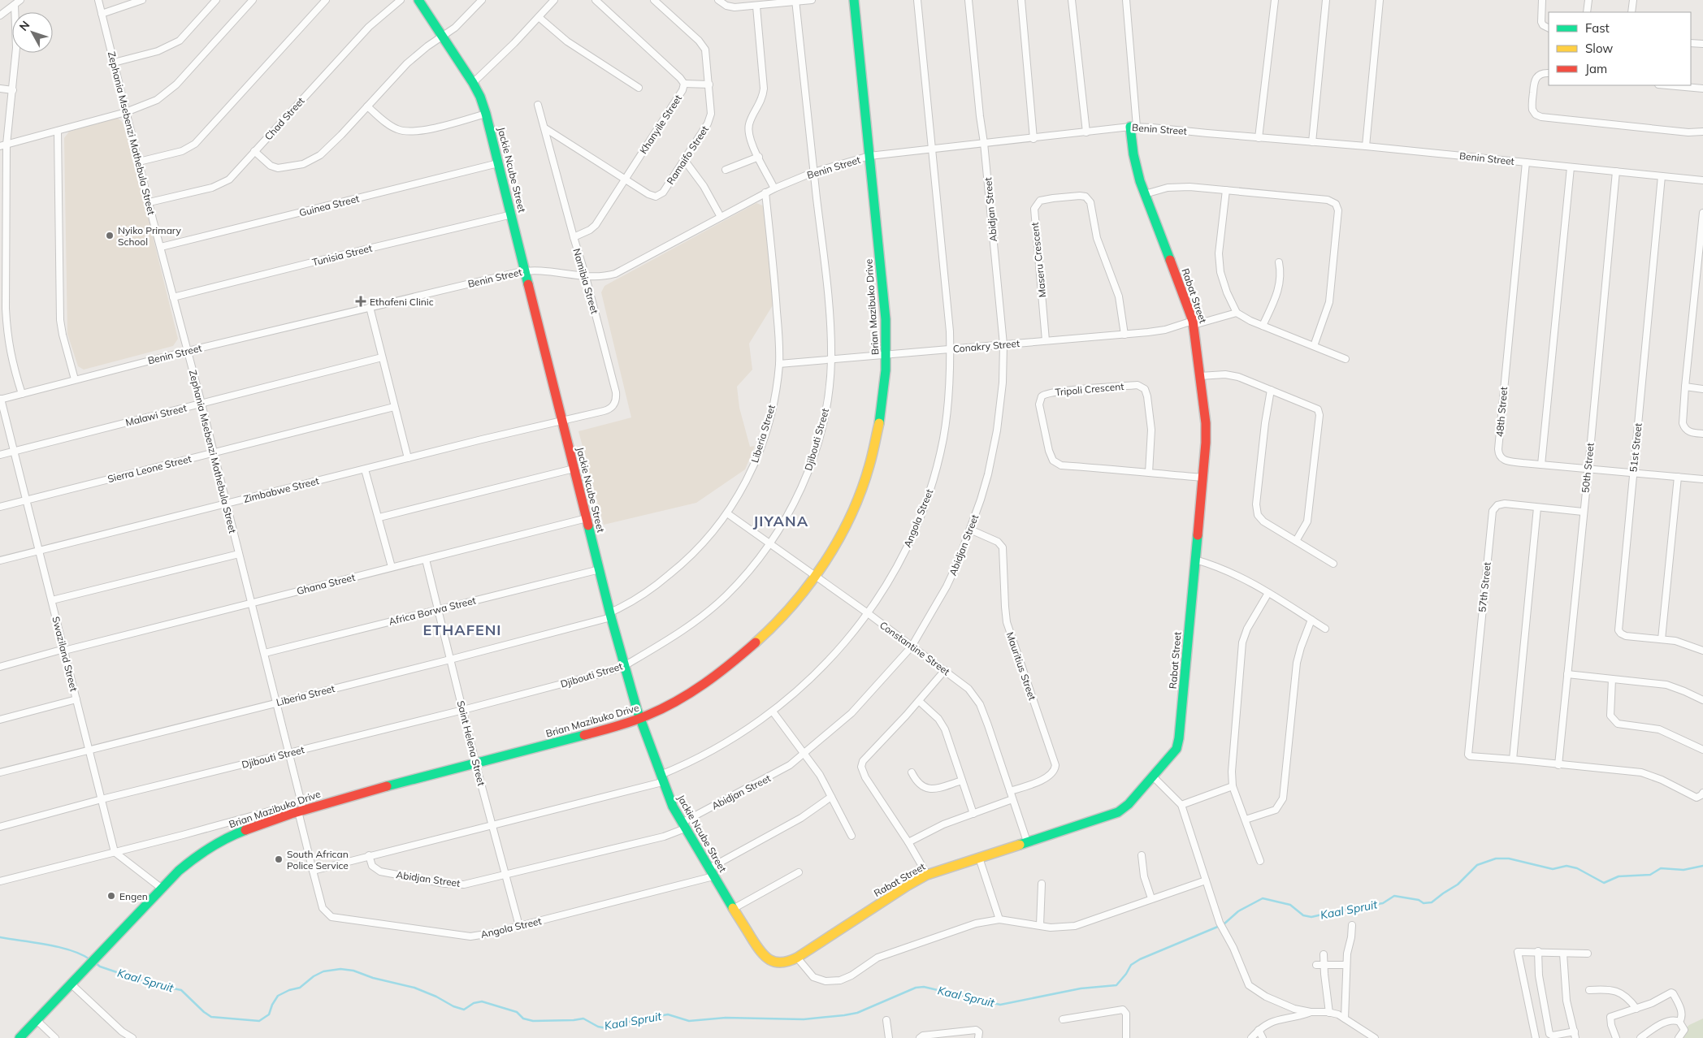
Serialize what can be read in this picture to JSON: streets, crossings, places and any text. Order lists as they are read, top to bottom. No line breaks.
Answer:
{"streets":{"street":["Chad Street","Khanyile Street","Benin Street","Zephania Msebenzi Mathebula Street","Ramaifo Street","Jackie Ncube Street","Guinea Street","Abidjan Street","Tunisia Street","Maseru Crescent","Namibia Street","Rabat Street","Brian Mazibuko Drive","Conakry Street","Tripoli Crescent","48th Street","Malawi Street","Liberia Street","Djibouti Street","51st Street","50th Street","Sierra Leone Street","Zimbabwe Street","Angola Street","Ghana Street","57th Street","Africa Borwa Street","Constantine Street","Swaziland Street","Mauritius Street","Saint Helena Street"]},"crossings":[["Chad Street","Zephania Msebenzi Mathebula Street"],["Khanyile Street","Ramaifo Street"],["Khanyile Street","Namibia Street"],["Benin Street","Zephania Msebenzi Mathebula Street"],["Benin Street","Jackie Ncube Street"],["Benin Street","Abidjan Street"],["Benin Street","Namibia Street"],["Benin Street","Rabat Street"],["Benin Street","Brian Mazibuko Drive"],["Benin Street","48th Street"],["Benin Street","Liberia Street"],["Benin Street","Djibouti Street"],["Benin Street","51st Street"],["Benin Street","50th Street"],["Benin Street","Angola Street"],["Benin Street","Swaziland Street"],["Zephania Msebenzi Mathebula Street","Guinea Street"],["Zephania Msebenzi Mathebula Street","Tunisia Street"],["Zephania Msebenzi Mathebula Street","Brian Mazibuko Drive"],["Zephania Msebenzi Mathebula Street","Malawi Street"],["Zephania Msebenzi Mathebula Street","Liberia Street"],["Zephania Msebenzi Mathebula Street","Djibouti Street"],["Zephania Msebenzi Mathebula Street","Sierra Leone Street"],["Zephania Msebenzi Mathebula Street","Zimbabwe Street"],["Zephania Msebenzi Mathebula Street","Angola Street"],["Zephania Msebenzi Mathebula Street","Ghana Street"],["Zephania Msebenzi Mathebula Street","Africa Borwa Street"],["Ramaifo Street","Namibia Street"],["Jackie Ncube Street","Guinea Street"],["Jackie Ncube Street","Abidjan Street"],["Jackie Ncube Street","Tunisia Street"],["Jackie Ncube Street","Namibia Street"],["Jackie Ncube Street","Rabat Street"],["Jackie Ncube Street","Brian Mazibuko Drive"],["Jackie Ncube Street","Liberia Street"],["Jackie Ncube Street","Djibouti Street"],["Jackie Ncube Street","Zimbabwe Street"],["Jackie Ncube Street","Angola Street"],["Jackie Ncube Street","Ghana Street"],["Jackie Ncube Street","Africa Borwa Street"],["Abidjan Street","Conakry Street"],["Abidjan Street","Angola Street"],["Abidjan Street","Constantine Street"],["Abidjan Street","Mauritius Street"],["Abidjan Street","Saint Helena Street"],["Maseru Crescent","Conakry Street"],["Namibia Street","Zimbabwe Street"],["Rabat Street","Conakry Street"],["Rabat Street","Tripoli Crescent"],["Rabat Street","Constantine Street"],["Brian Mazibuko Drive","Conakry Street"],["Brian Mazibuko Drive","Angola Street"],["Brian Mazibuko Drive","Constantine Street"],["Brian Mazibuko Drive","Saint Helena Street"],["Conakry Street","Liberia Street"],["Conakry Street","Djibouti Street"],["Conakry Street","Angola Street"],["48th Street","51st Street"],["48th Street","50th Street"],["Malawi Street","Swaziland Street"],["Liberia Street","Constantine Street"],["Liberia Street","Swaziland Street"],["Liberia Street","Saint Helena Street"],["Djibouti Street","Constantine Street"],["Djibouti Street","Swaziland Street"],["Djibouti Street","Saint Helena Street"],["50th Street","57th Street"],["Sierra Leone Street","Swaziland Street"],["Zimbabwe Street","Swaziland Street"],["Angola Street","Constantine Street"],["Angola Street","Saint Helena Street"],["Ghana Street","Swaziland Street"],["Ghana Street","Saint Helena Street"],["Africa Borwa Street","Saint Helena Street"],["Constantine Street","Mauritius Street"]],"districts":["JIYANA","ETHAFENI"],"water":["Kaal Spruit"],"places":{"other":["Nyiko Primary School","South African Police Service","Engen"],"health":["Ethafeni Clinic"]},"legend":["Fast","Slow","Jam"],"north":"top left"}
